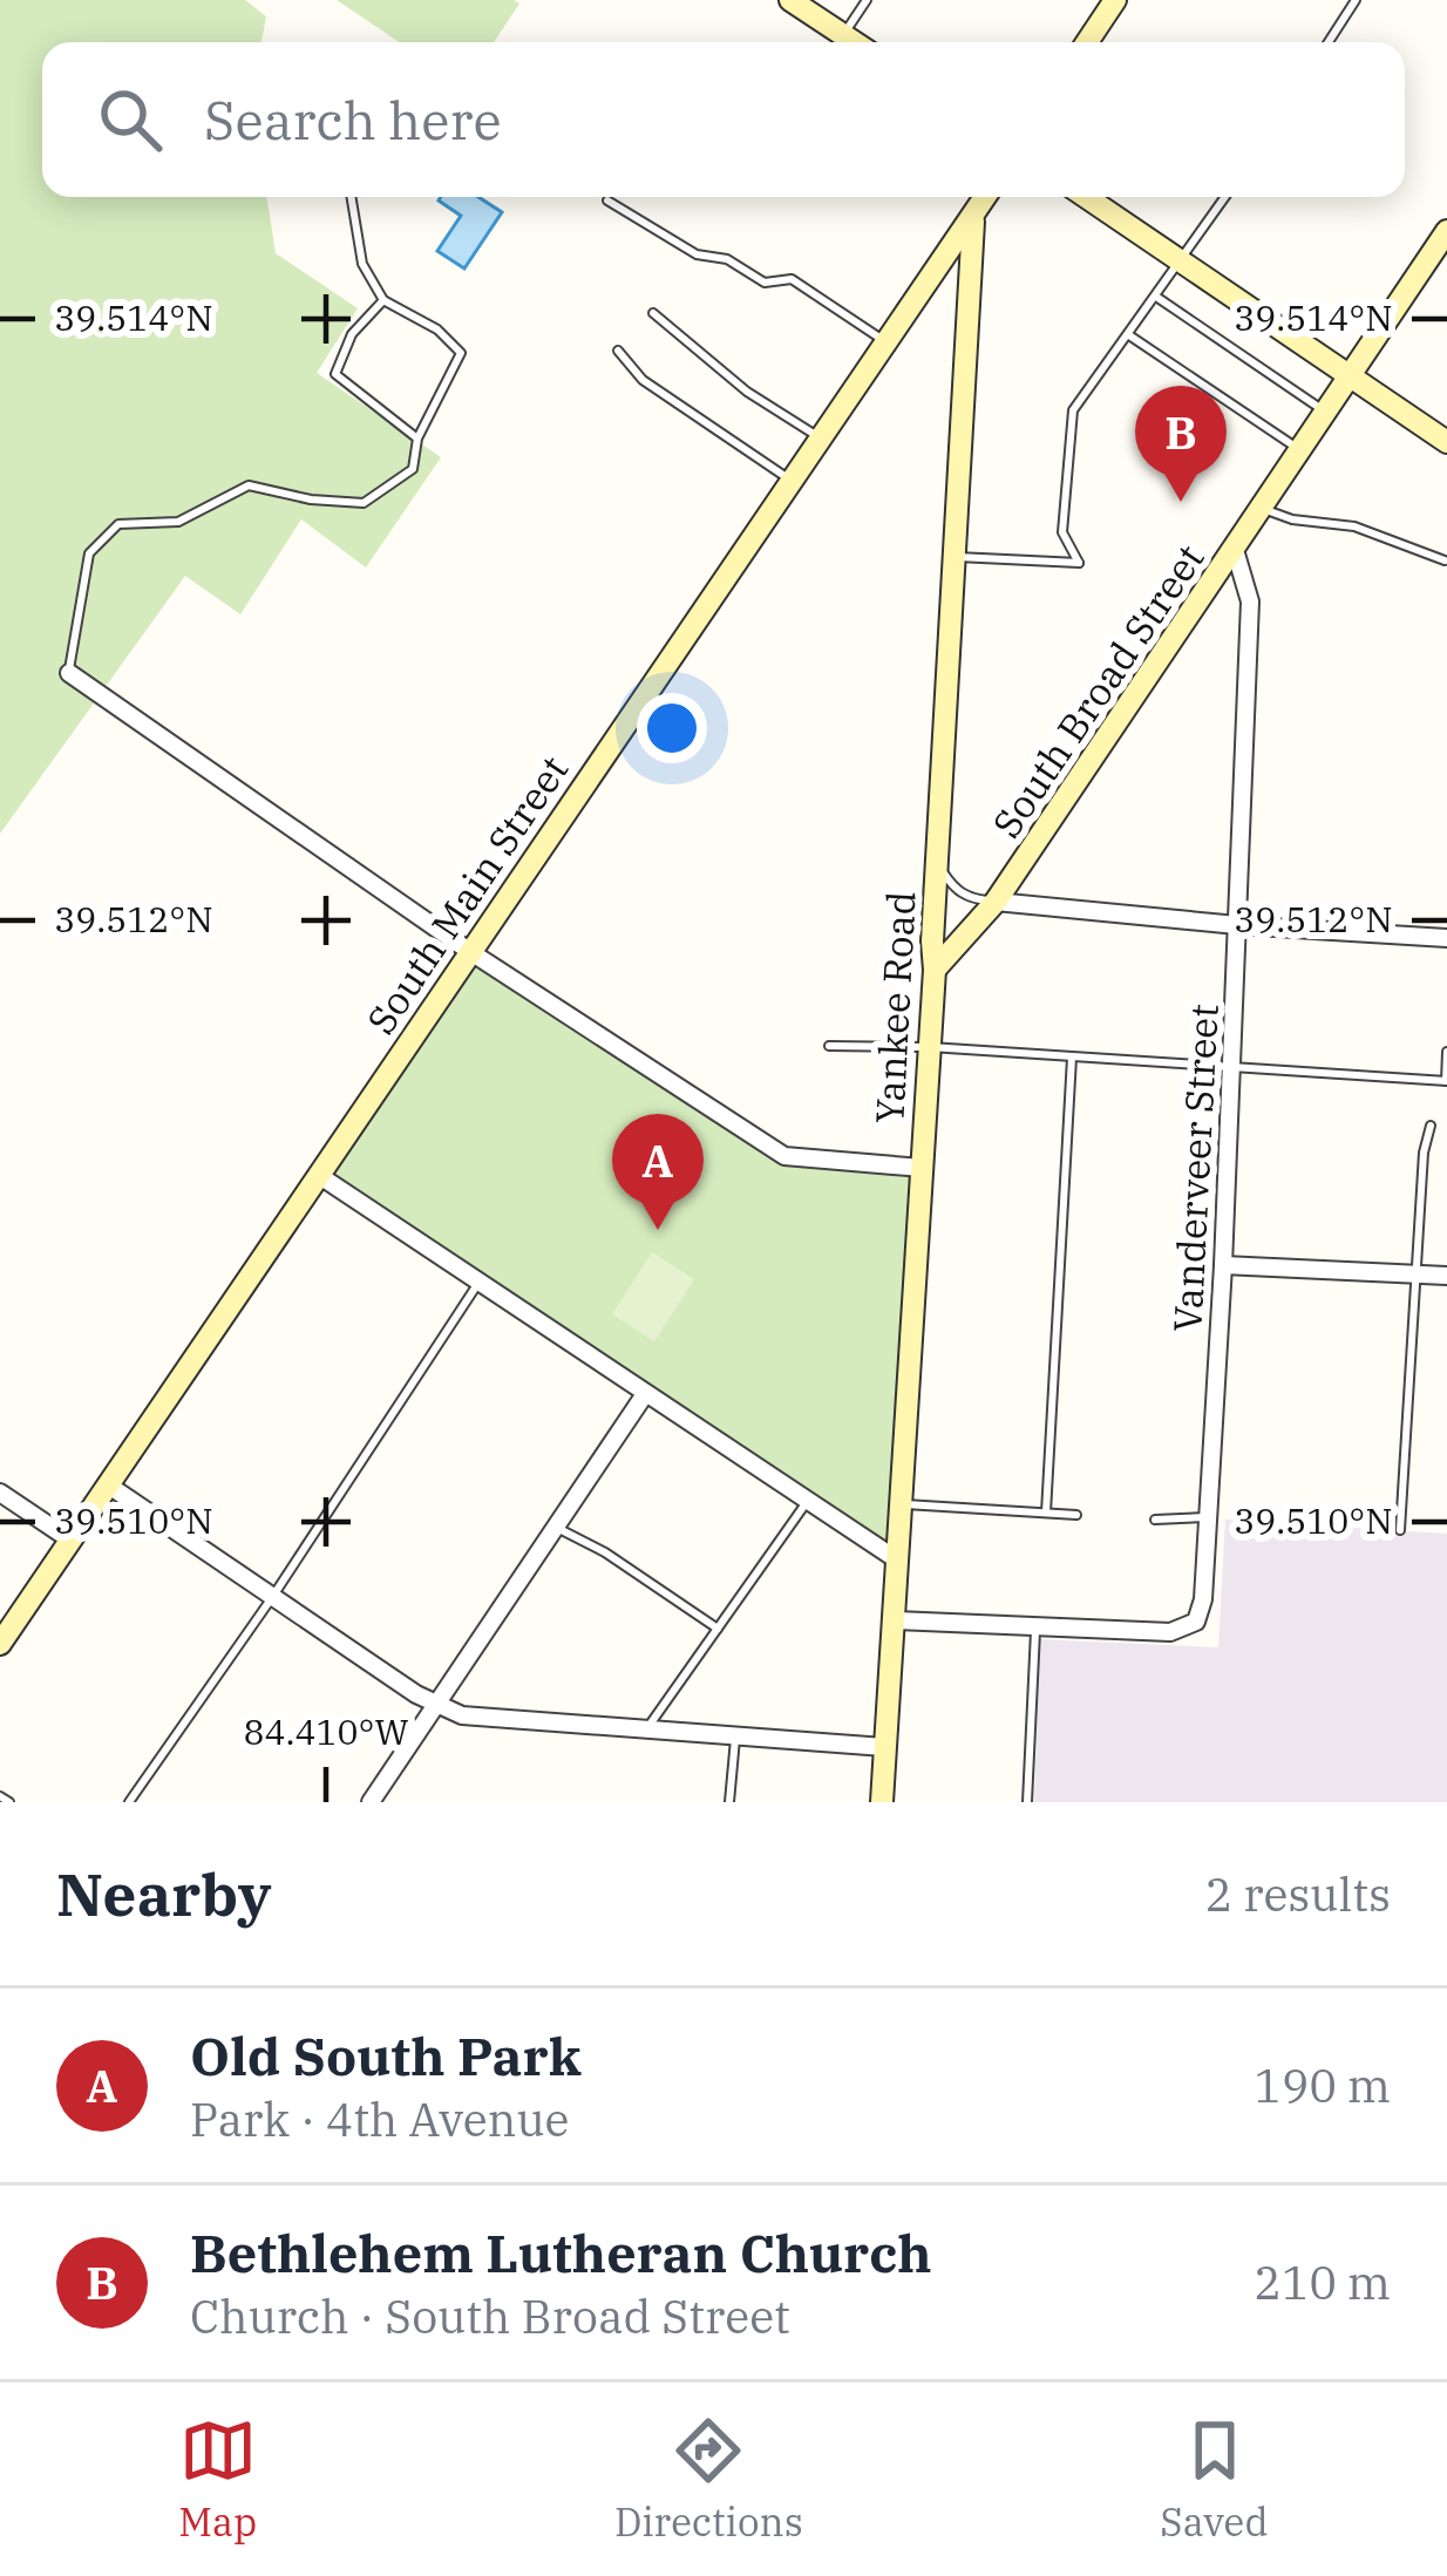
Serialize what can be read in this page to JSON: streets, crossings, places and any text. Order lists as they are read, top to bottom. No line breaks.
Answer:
{"streets":{"street":["South Broad Street","South Main Street","Yankee Road","Vanderveer Street"]},"crossings":[["South Broad Street","Yankee Road"],["South Broad Street","Vanderveer Street"],["South Main Street","Yankee Road"]],"page":{"search":"Search here","pins":["B","A"],"heading":["Nearby","2 results"],"list":[{"mark":"A","name":"Old South Park","note":"Park · 4th Avenue","value":"190 m"},{"mark":"B","name":"Bethlehem Lutheran Church","note":"Church · South Broad Street","value":"210 m"}],"nav":["Map","Directions","Saved"]},"coordinates":["39.514°N","39.512°N","39.510°N","84.410°W"]}
